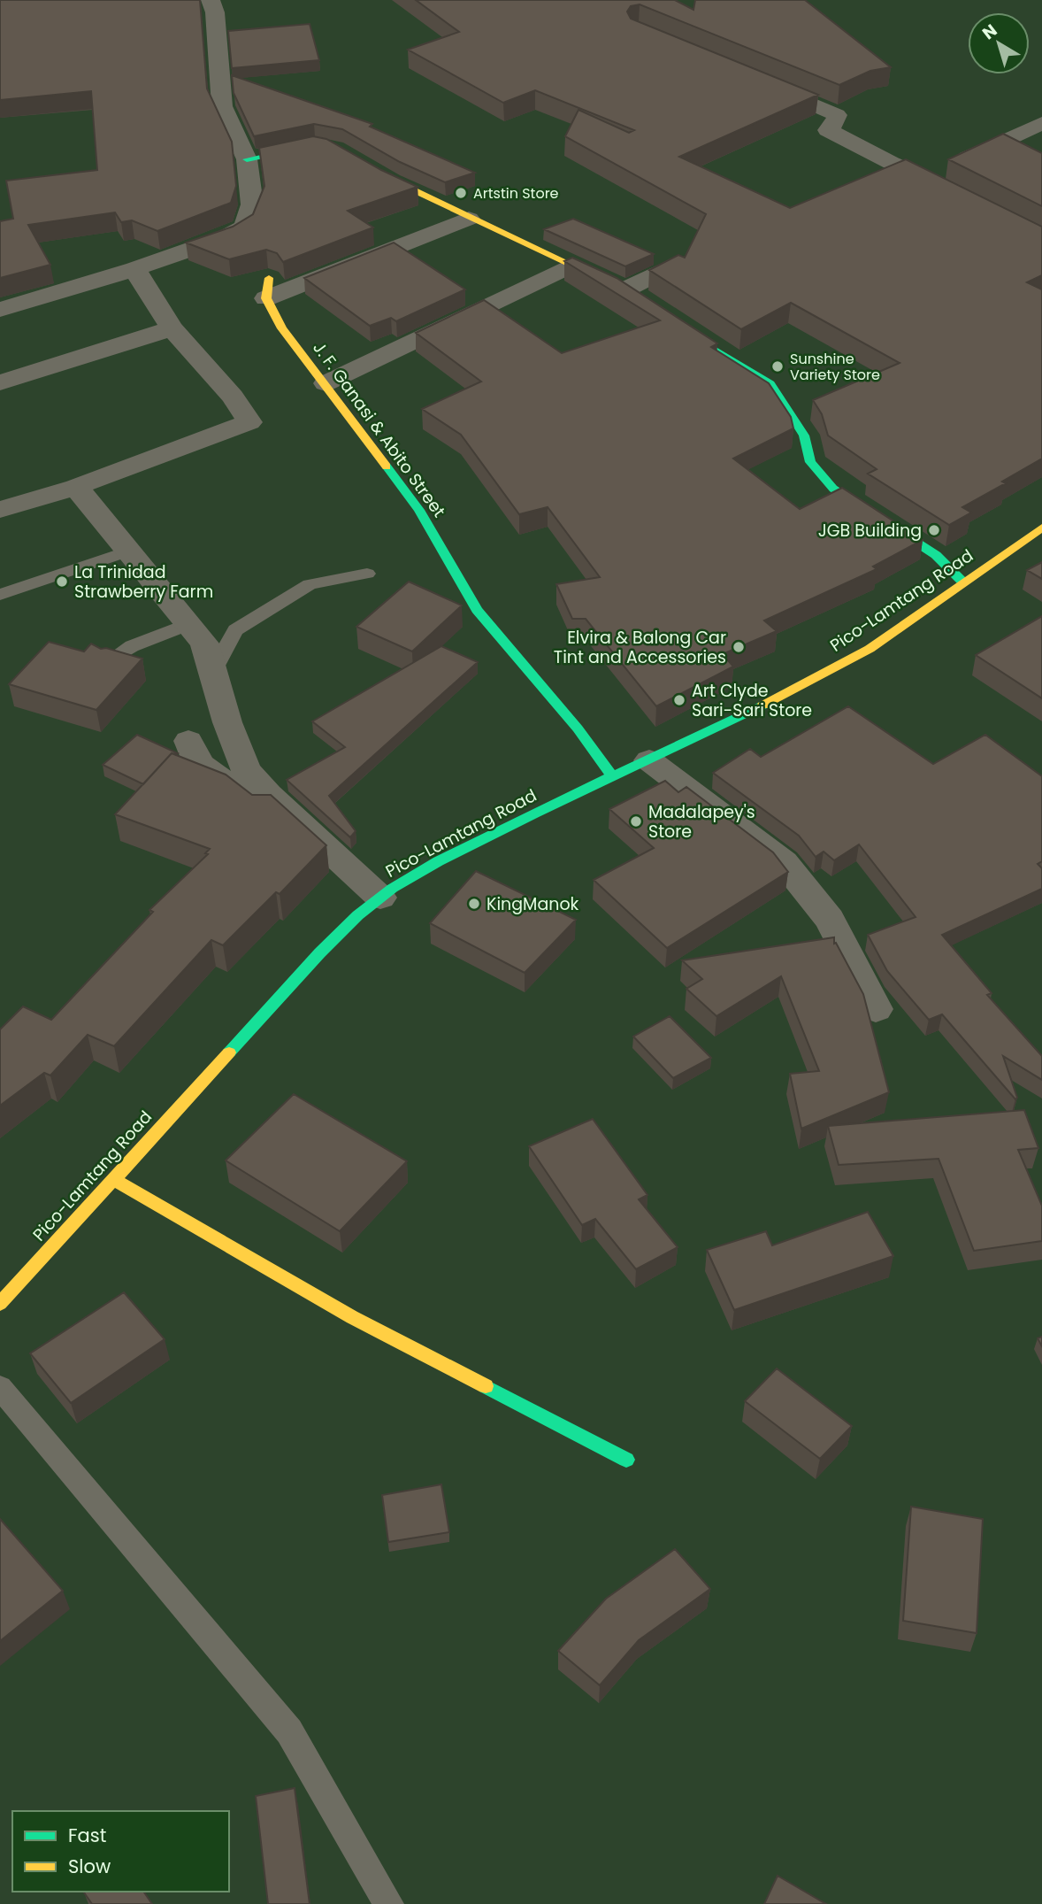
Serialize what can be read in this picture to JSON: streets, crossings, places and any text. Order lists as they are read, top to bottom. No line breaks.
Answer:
{"streets":{"street":["J. F. Ganasi & Abito Street","Pico-Lamtang Road"]},"crossings":[["J. F. Ganasi & Abito Street","Pico-Lamtang Road"]],"places":["Artstin Store","Sunshine Variety Store","JGB Building","La Trinidad Strawberry Farm","Elvira & Balong Car Tint and Accessories","Art Clyde Sari-Sari Store","Madalapey's Store","KingManok"],"legend":["Fast","Slow"],"north":"top left"}
